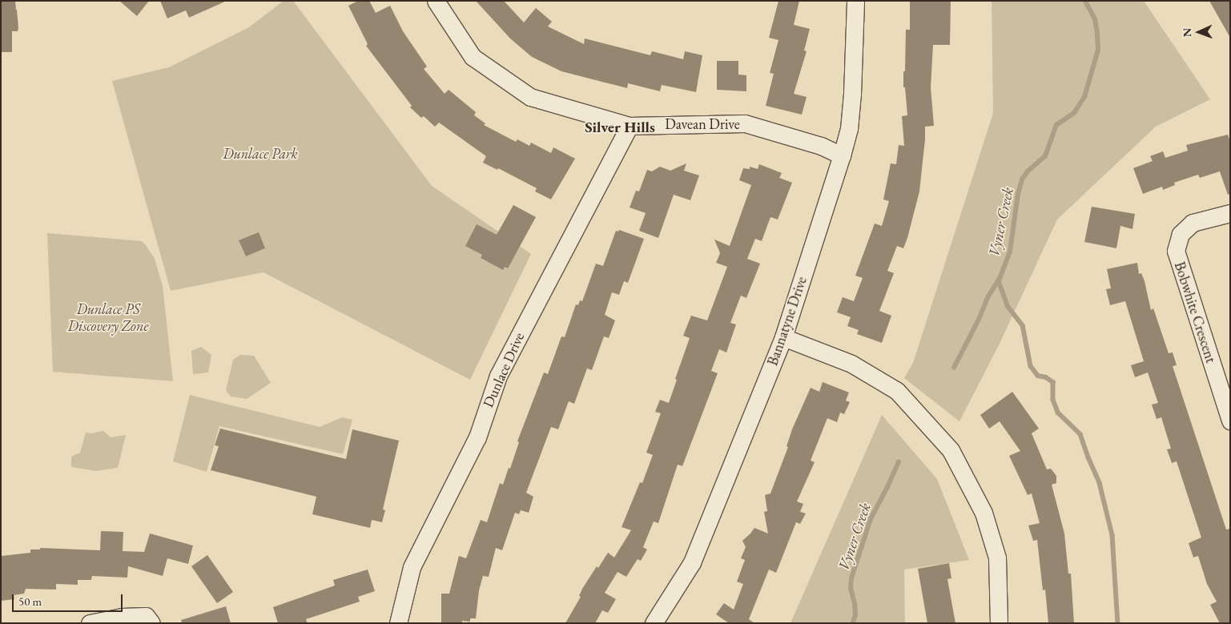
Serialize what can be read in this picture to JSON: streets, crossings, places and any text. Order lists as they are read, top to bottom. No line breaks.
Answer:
{"streets":{"street":["Davean Drive","Bobwhite Crescent","Bannatyne Drive","Dunlace Drive"]},"crossings":[["Davean Drive","Bannatyne Drive"],["Davean Drive","Dunlace Drive"]],"districts":["Silver Hills"],"water":["Vyner Creek"],"parks":["Dunlace Park","Dunlace PS Discovery Zone"],"scale_bar":"50 m","north":"left"}
